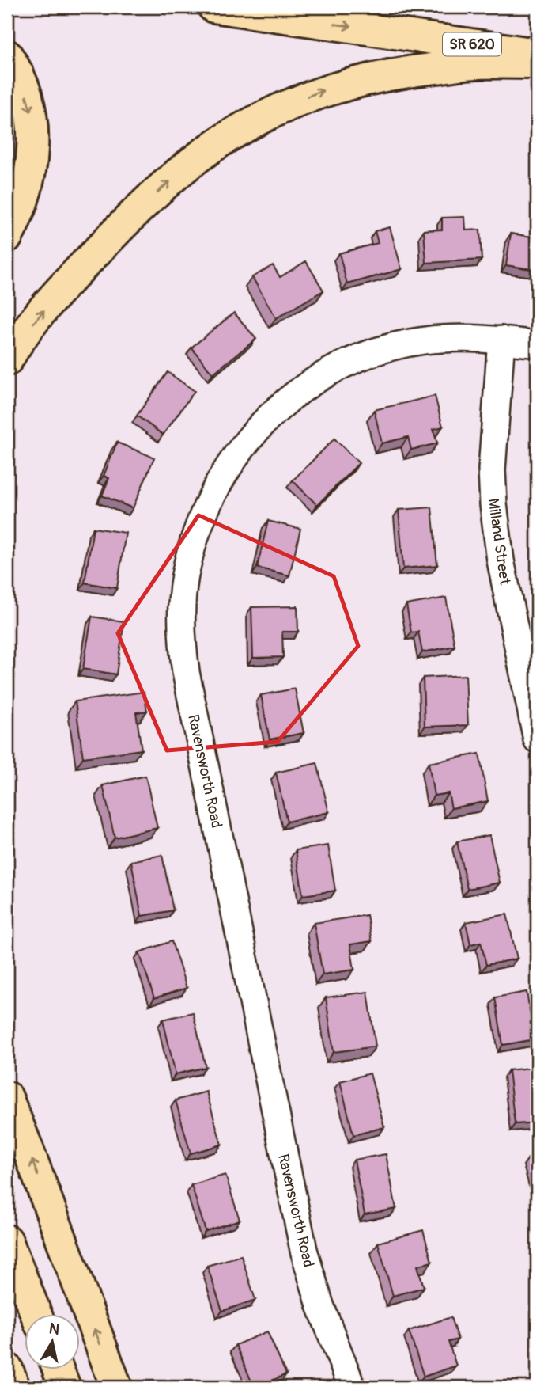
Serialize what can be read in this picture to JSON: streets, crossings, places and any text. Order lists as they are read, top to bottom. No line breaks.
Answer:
{"streets":{"main road":["SR 620"],"street":["Milland Street","Ravensworth Road"]},"crossings":[["Milland Street","Ravensworth Road"]],"north":"top"}
